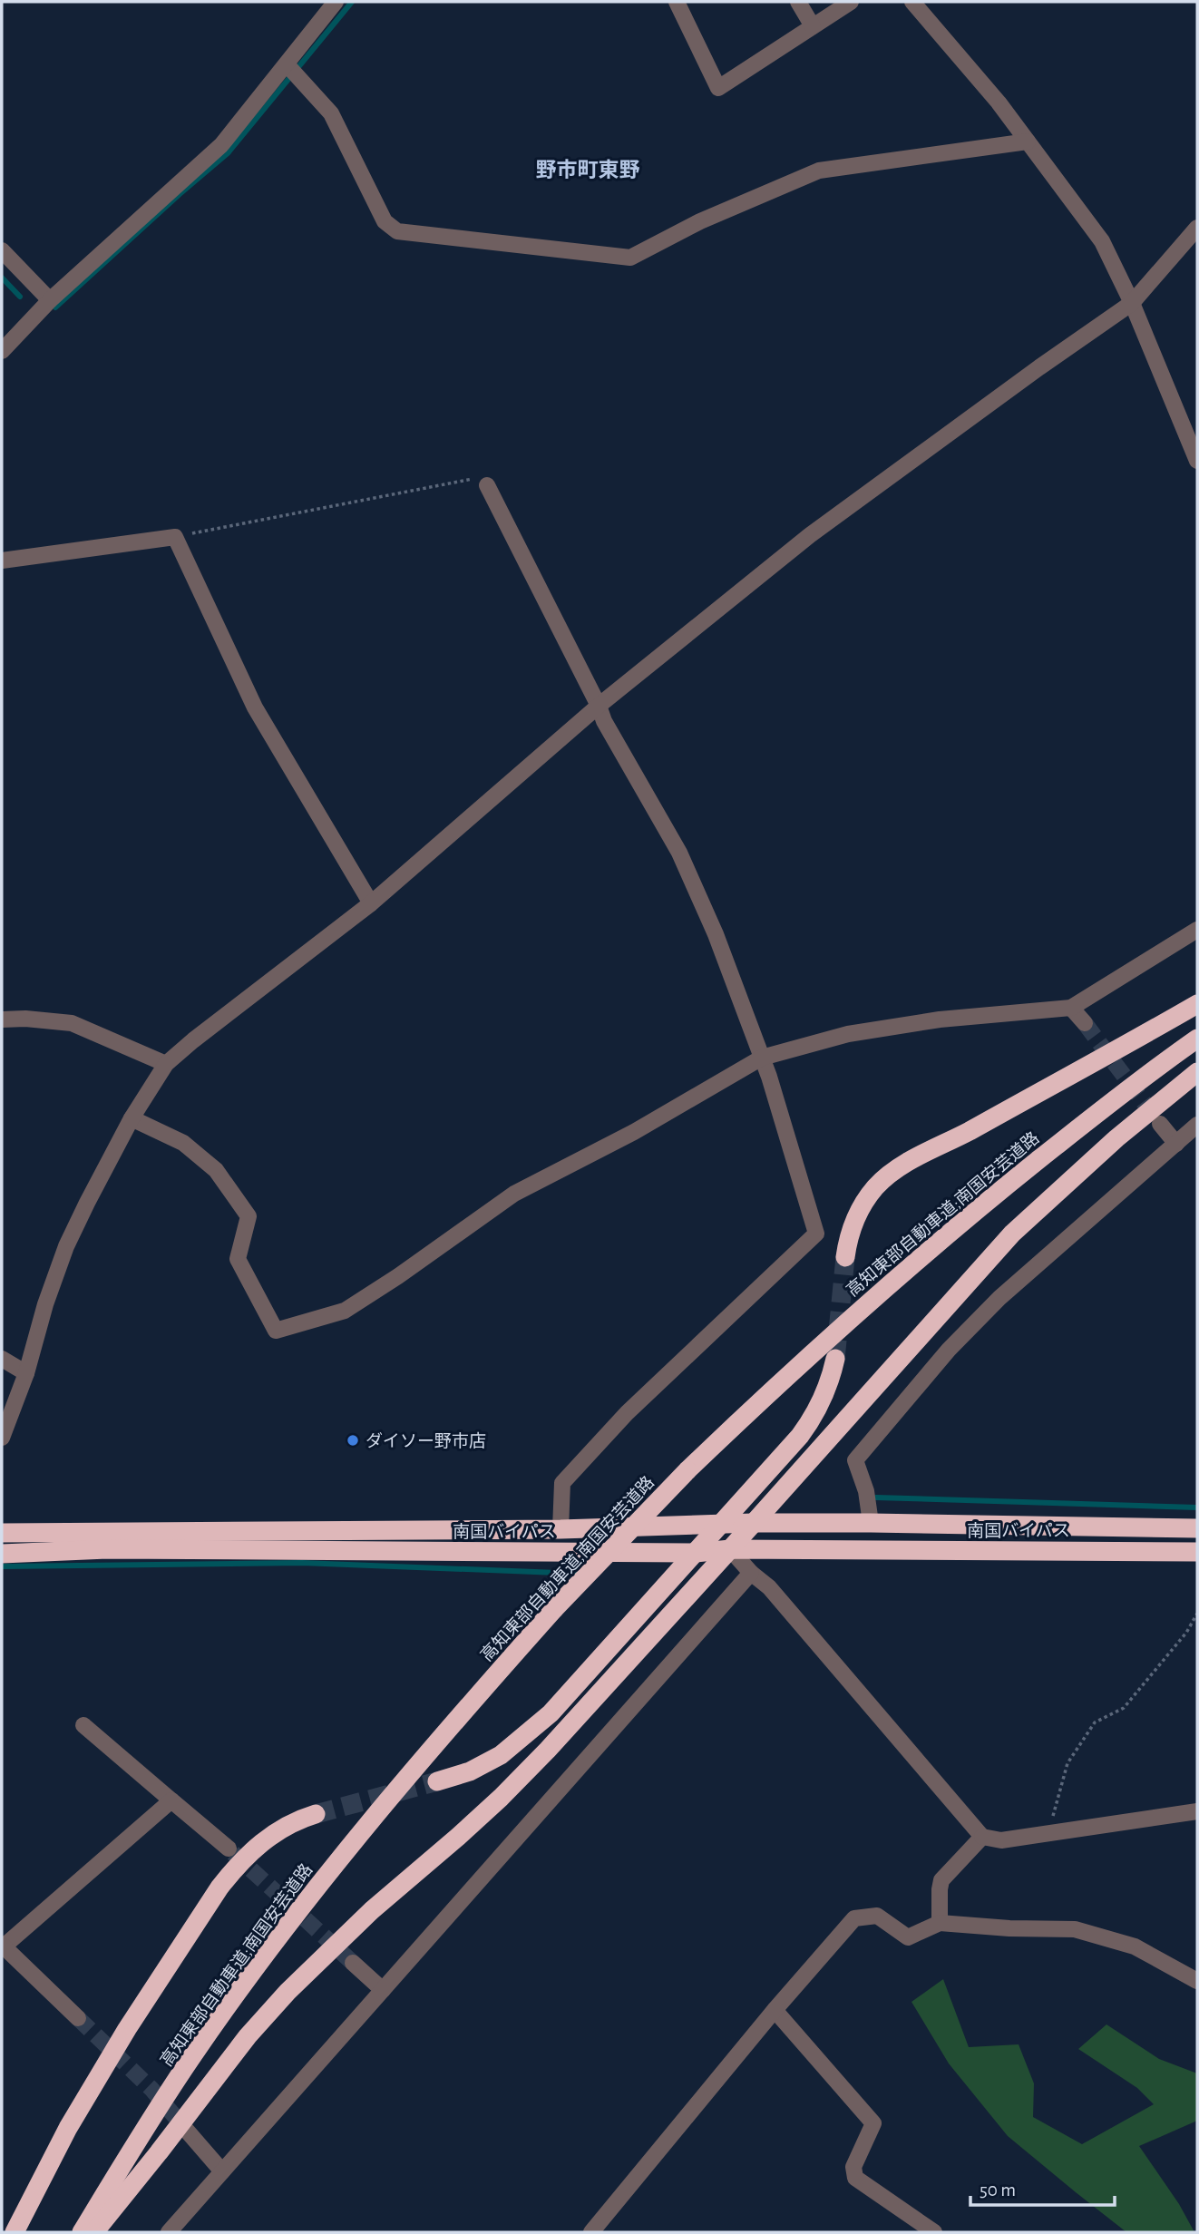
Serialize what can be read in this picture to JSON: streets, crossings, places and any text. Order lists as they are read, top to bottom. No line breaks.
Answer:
{"streets":{"highway":["高知東部自動車道;南国安芸道路","南国バイパス"]},"districts":["野市町東野"],"places":["ダイソー野市店"],"scale_bar":"50 m"}
